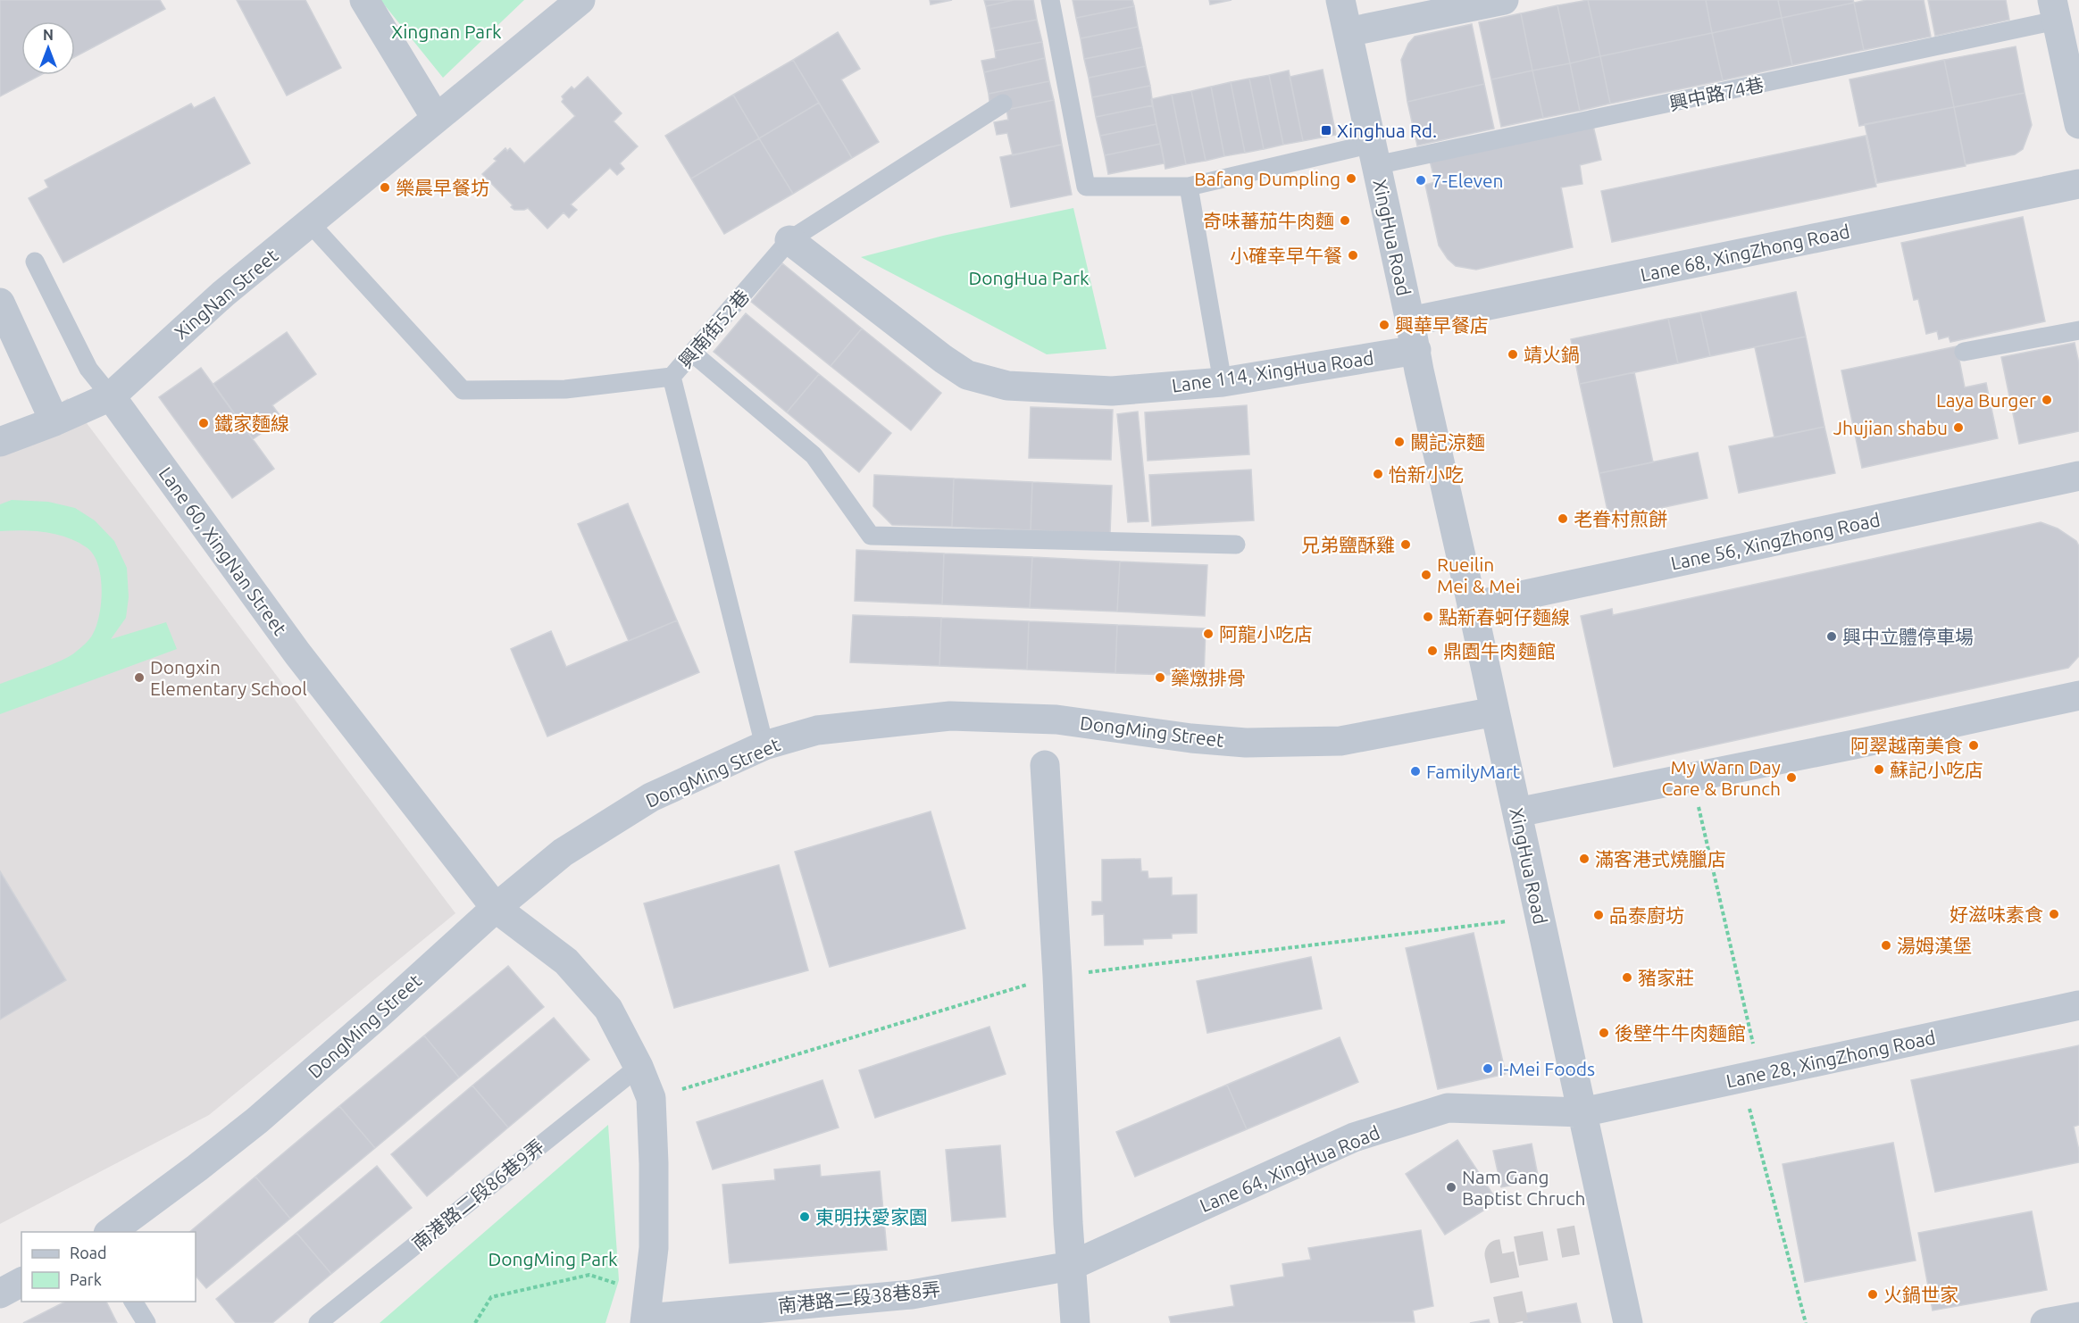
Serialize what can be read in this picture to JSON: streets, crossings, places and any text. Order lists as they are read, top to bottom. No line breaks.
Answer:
{"streets":{"street":["XingHua Road","Lane 68, XingZhong Road","XingNan Street","Lane 114, XingHua Road","Lane 56, XingZhong Road","Lane 60, XingNan Street","DongMing Street","Lane 28, XingZhong Road","Lane 64, XingHua Road","南港路二段38巷8弄"],"lane":["興中路74巷","興南街52巷","南港路二段86巷9弄"]},"crossings":[["興中路74巷","XingHua Road"],["XingHua Road","Lane 68, XingZhong Road"],["XingHua Road","Lane 114, XingHua Road"],["XingHua Road","Lane 56, XingZhong Road"],["XingHua Road","DongMing Street"],["XingHua Road","Lane 28, XingZhong Road"],["XingHua Road","Lane 64, XingHua Road"],["XingNan Street","興南街52巷"],["XingNan Street","Lane 60, XingNan Street"],["興南街52巷","Lane 114, XingHua Road"],["Lane 60, XingNan Street","DongMing Street"],["Lane 60, XingNan Street","南港路二段86巷9弄"],["Lane 60, XingNan Street","南港路二段38巷8弄"],["Lane 28, XingZhong Road","Lane 64, XingHua Road"],["Lane 64, XingHua Road","南港路二段38巷8弄"]],"parks":["Xingnan Park","DongHua Park","DongMing Park"],"places":{"transit":["Xinghua Rd."],"other":["Bafang Dumpling","7-Eleven","樂晨早餐坊","奇味蕃茄牛肉麵","小確幸早午餐","興華早餐店","靖火鍋","Laya Burger","鐵家麵線","Jhujian shabu","闞記涼麵","怡新小吃","老眷村煎餅","兄弟鹽酥雞","Rueilin Mei & Mei","點新春蚵仔麵線","阿龍小吃店","興中立體停車場","鼎園牛肉麵館","Dongxin Elementary School","藥燉排骨","阿翠越南美食","蘇記小吃店","FamilyMart","My Warn Day Care & Brunch","滿客港式燒臘店","好滋味素食","品泰廚坊","湯姆漢堡","豬家莊","後壁牛牛肉麵館","I-Mei Foods","Nam Gang Baptist Chruch","東明扶愛家園","火鍋世家"]},"legend":["Road","Park"],"north":"top"}
